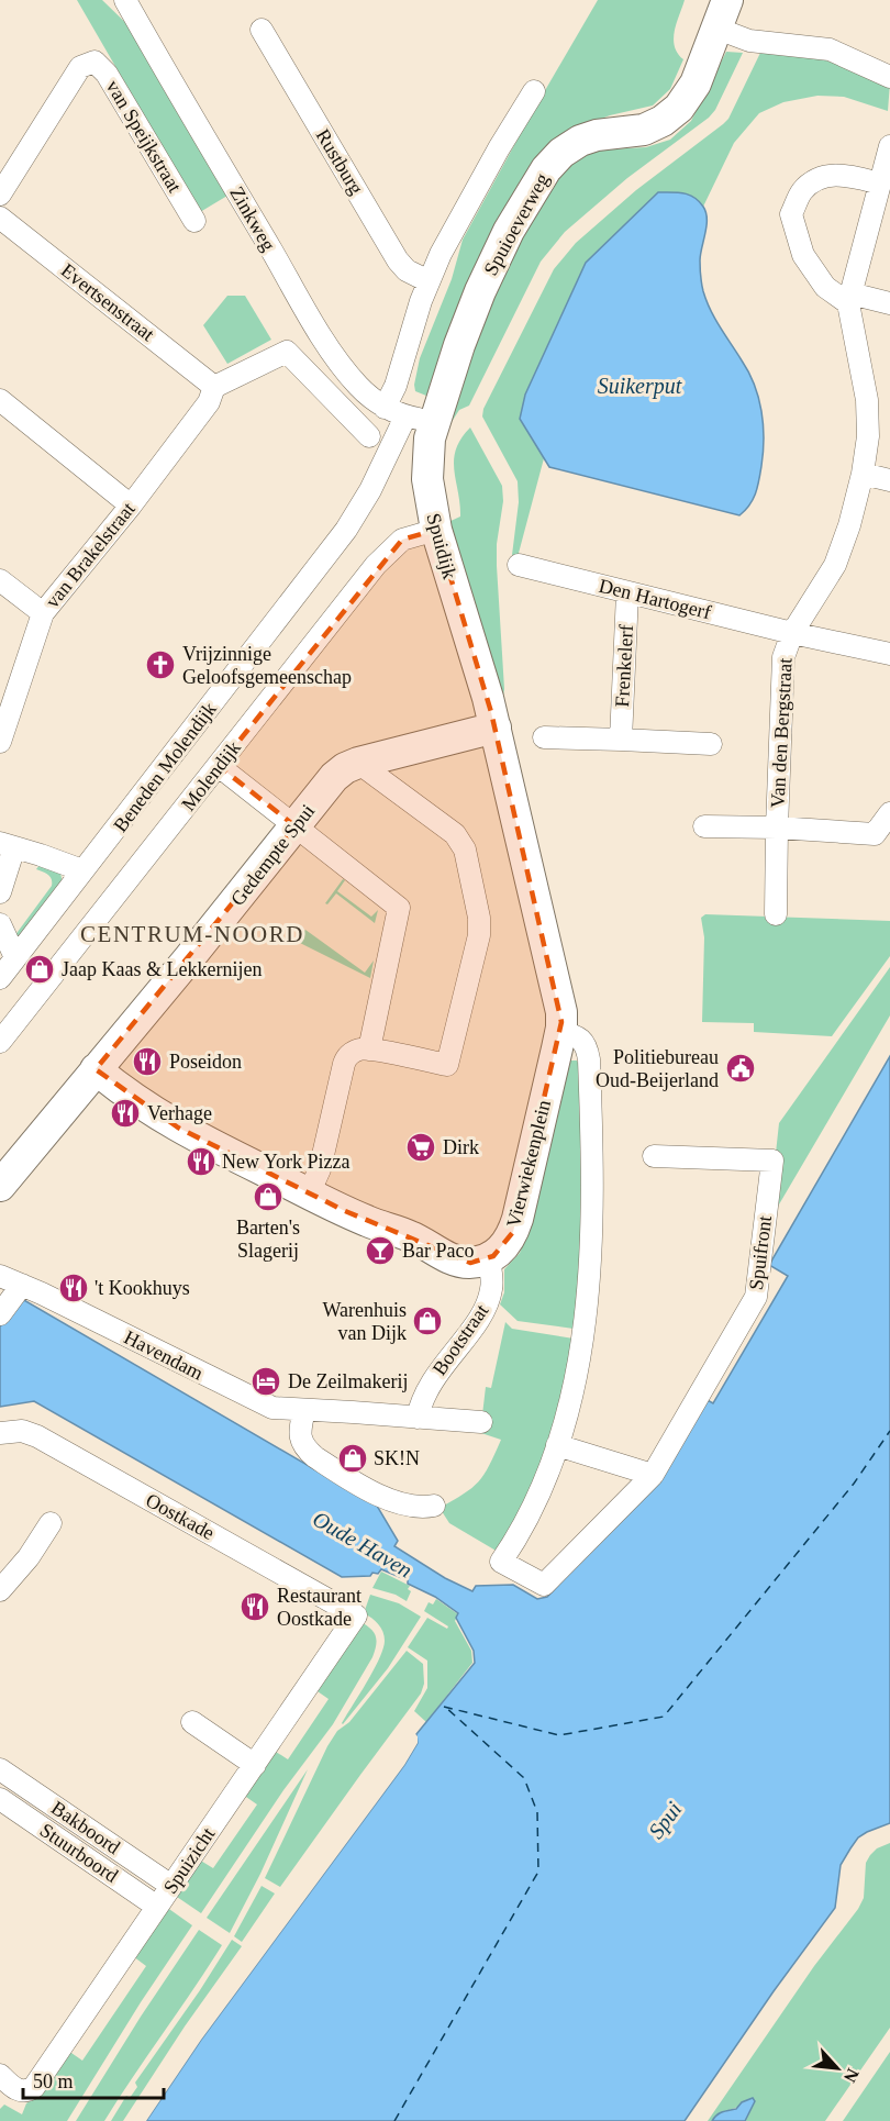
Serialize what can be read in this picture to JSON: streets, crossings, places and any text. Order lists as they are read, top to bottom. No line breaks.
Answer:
{"streets":{"street":["van Speijkstraat","Rustburg","Zinkweg","Spuioeverweg","Evertsenstraat","Spuidijk","van Brakelstraat","Den Hartogerf","Frenkelerf","Van den Bergstraat","Beneden Molendijk","Molendijk","Gedempte Spui","Vierwiekenplein","Spuifront","Bootstraat","Havendam","Oostkade","Bakboord","Stuurboord","Spuizicht"]},"crossings":[["Spuioeverweg","Spuidijk"],["Spuioeverweg","Beneden Molendijk"],["Evertsenstraat","van Brakelstraat"],["Spuidijk","Beneden Molendijk"],["Spuidijk","Molendijk"],["Spuidijk","Gedempte Spui"],["Spuidijk","Vierwiekenplein"],["Spuidijk","Spuifront"],["Den Hartogerf","Frenkelerf"],["Den Hartogerf","Van den Bergstraat"],["Vierwiekenplein","Spuifront"],["Vierwiekenplein","Bootstraat"],["Bootstraat","Havendam"],["Oostkade","Spuizicht"],["Bakboord","Spuizicht"],["Stuurboord","Spuizicht"]],"districts":["CENTRUM-NOORD"],"water":["Suikerput","Oude Haven","Spui"],"places":{"church":["Vrijzinnige Geloofsgemeenschap"],"shop":["Jaap Kaas & Lekkernijen","Barten's Slagerij","Warenhuis van Dijk","SK!N"],"restaurant":["Poseidon","Verhage","New York Pizza","'t Kookhuys","Restaurant Oostkade"],"public building":["Politiebureau Oud-Beijerland"],"supermarket":["Dirk"],"bar":["Bar Paco"],"hotel":["De Zeilmakerij"]},"scale_bar":"50 m","north":"bottom right"}
